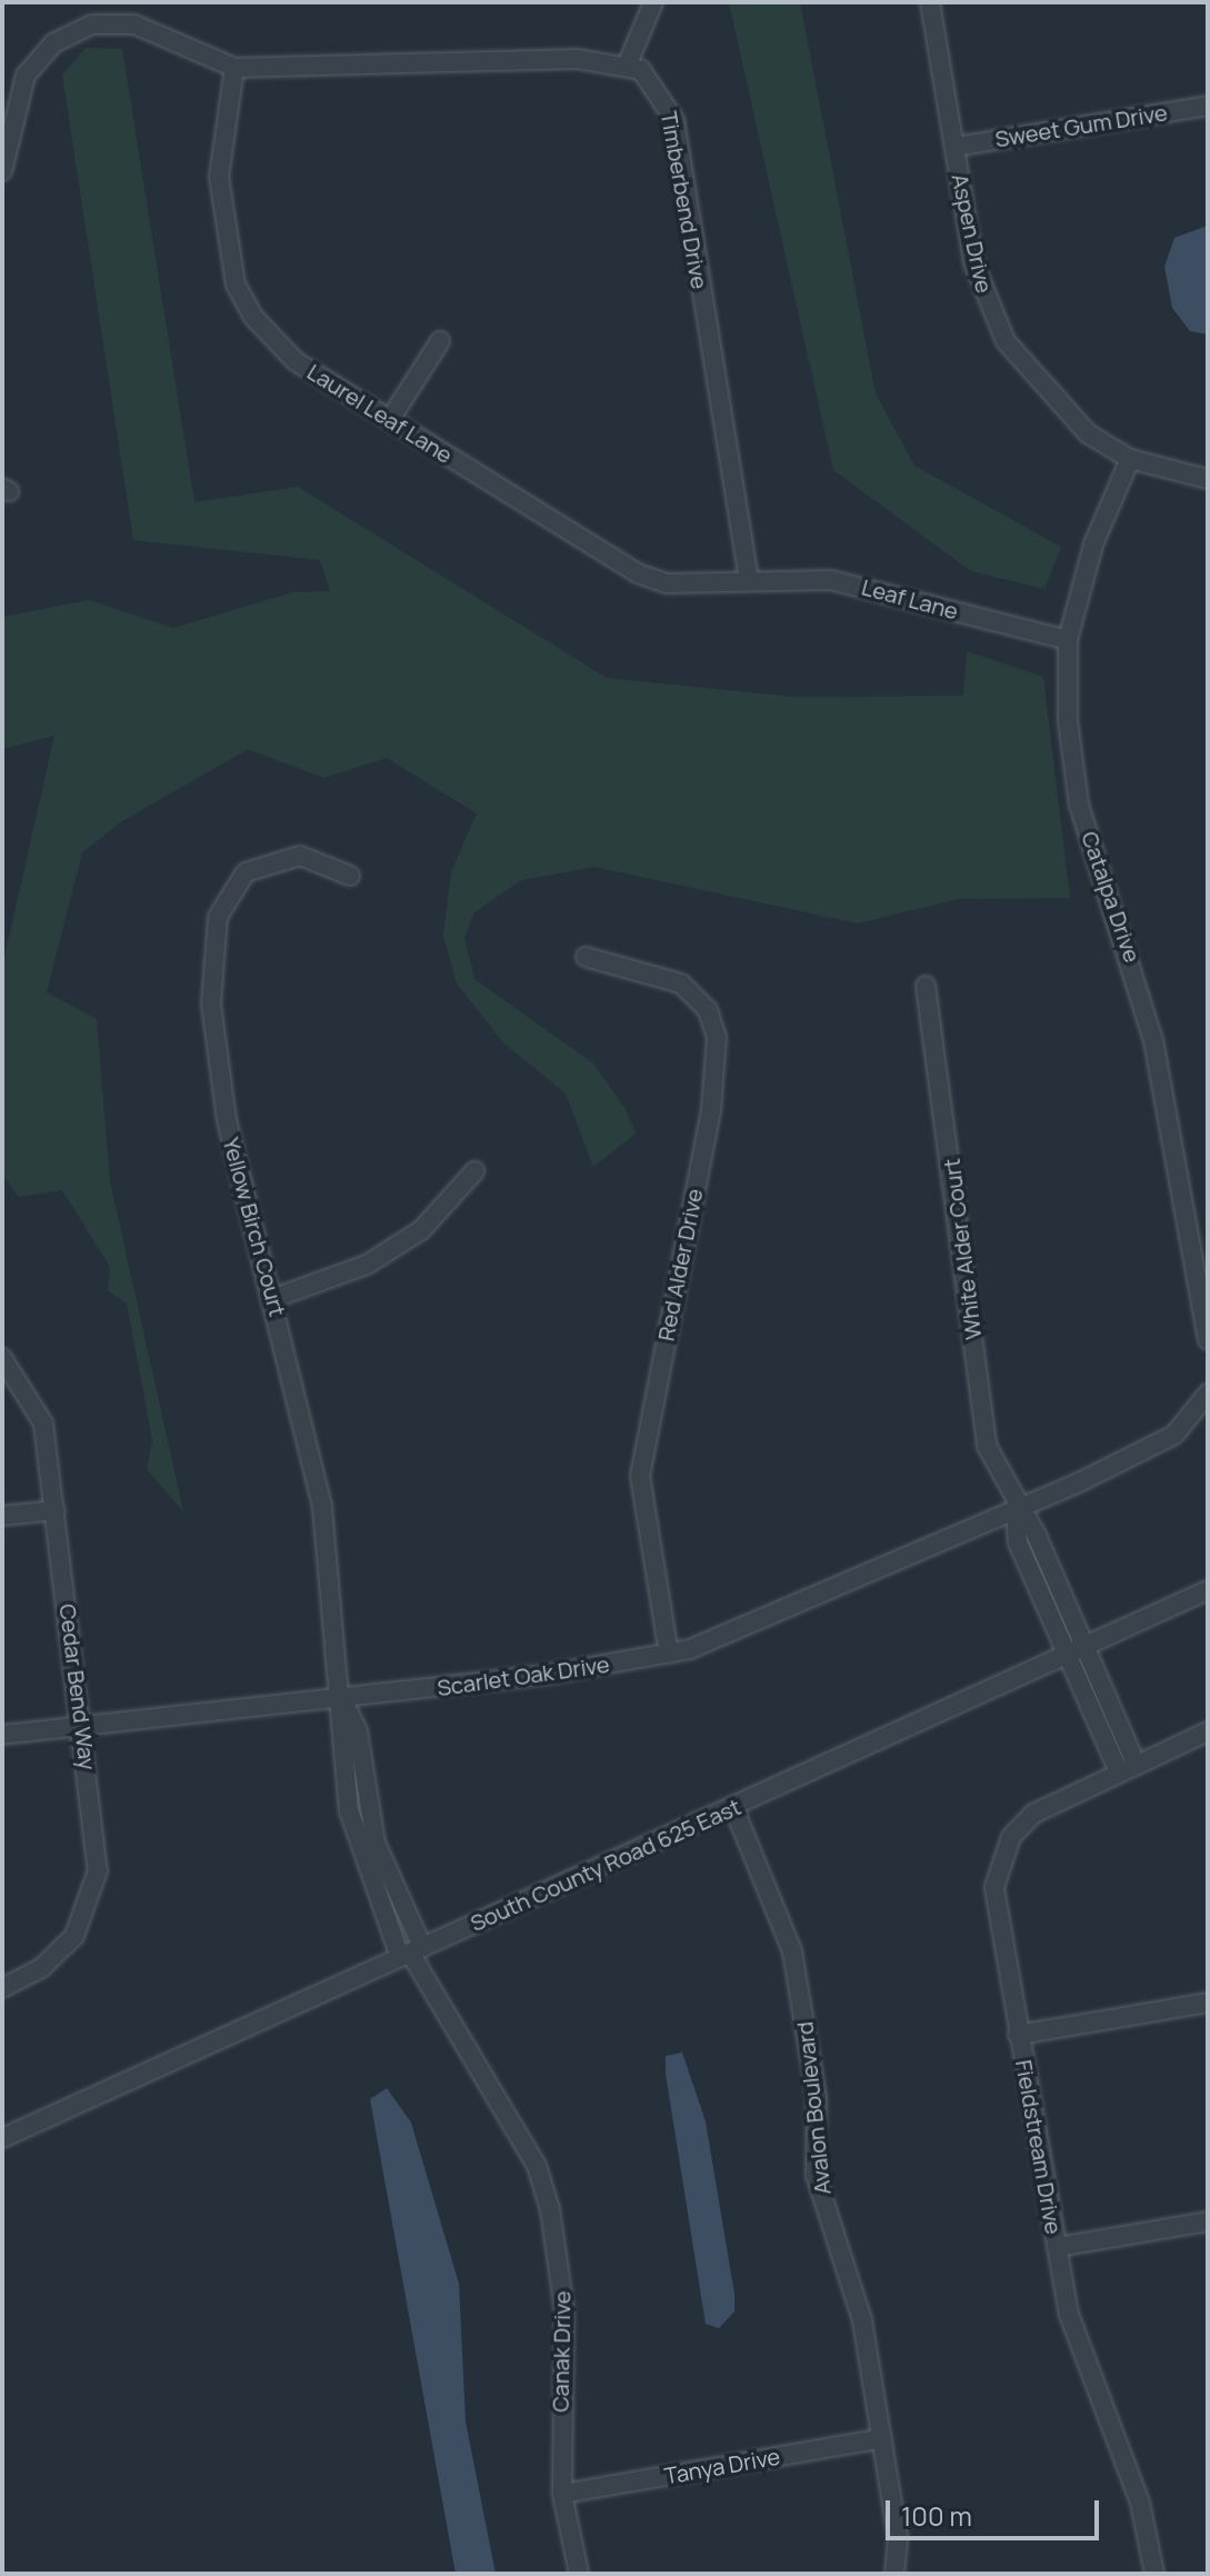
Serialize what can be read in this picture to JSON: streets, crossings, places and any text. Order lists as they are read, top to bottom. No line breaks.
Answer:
{"streets":{"street":["Sweet Gum Drive","Timberbend Drive","Aspen Drive","Laurel Leaf Lane","Leaf Lane","Catalpa Drive","Yellow Birch Court","White Alder Court","Red Alder Drive","Scarlet Oak Drive","Cedar Bend Way","South County Road 625 East","Avalon Boulevard","Fieldstream Drive","Canak Drive","Tanya Drive"]},"crossings":[["Sweet Gum Drive","Aspen Drive"],["Timberbend Drive","Laurel Leaf Lane"],["Timberbend Drive","Leaf Lane"],["Aspen Drive","Catalpa Drive"],["Laurel Leaf Lane","Leaf Lane"],["Leaf Lane","Catalpa Drive"],["Yellow Birch Court","Scarlet Oak Drive"],["Yellow Birch Court","South County Road 625 East"],["Yellow Birch Court","Canak Drive"],["White Alder Court","Scarlet Oak Drive"],["White Alder Court","South County Road 625 East"],["Red Alder Drive","Scarlet Oak Drive"],["Scarlet Oak Drive","Cedar Bend Way"],["South County Road 625 East","Avalon Boulevard"],["South County Road 625 East","Canak Drive"],["Avalon Boulevard","Tanya Drive"],["Canak Drive","Tanya Drive"]],"scale_bar":"100 m"}
